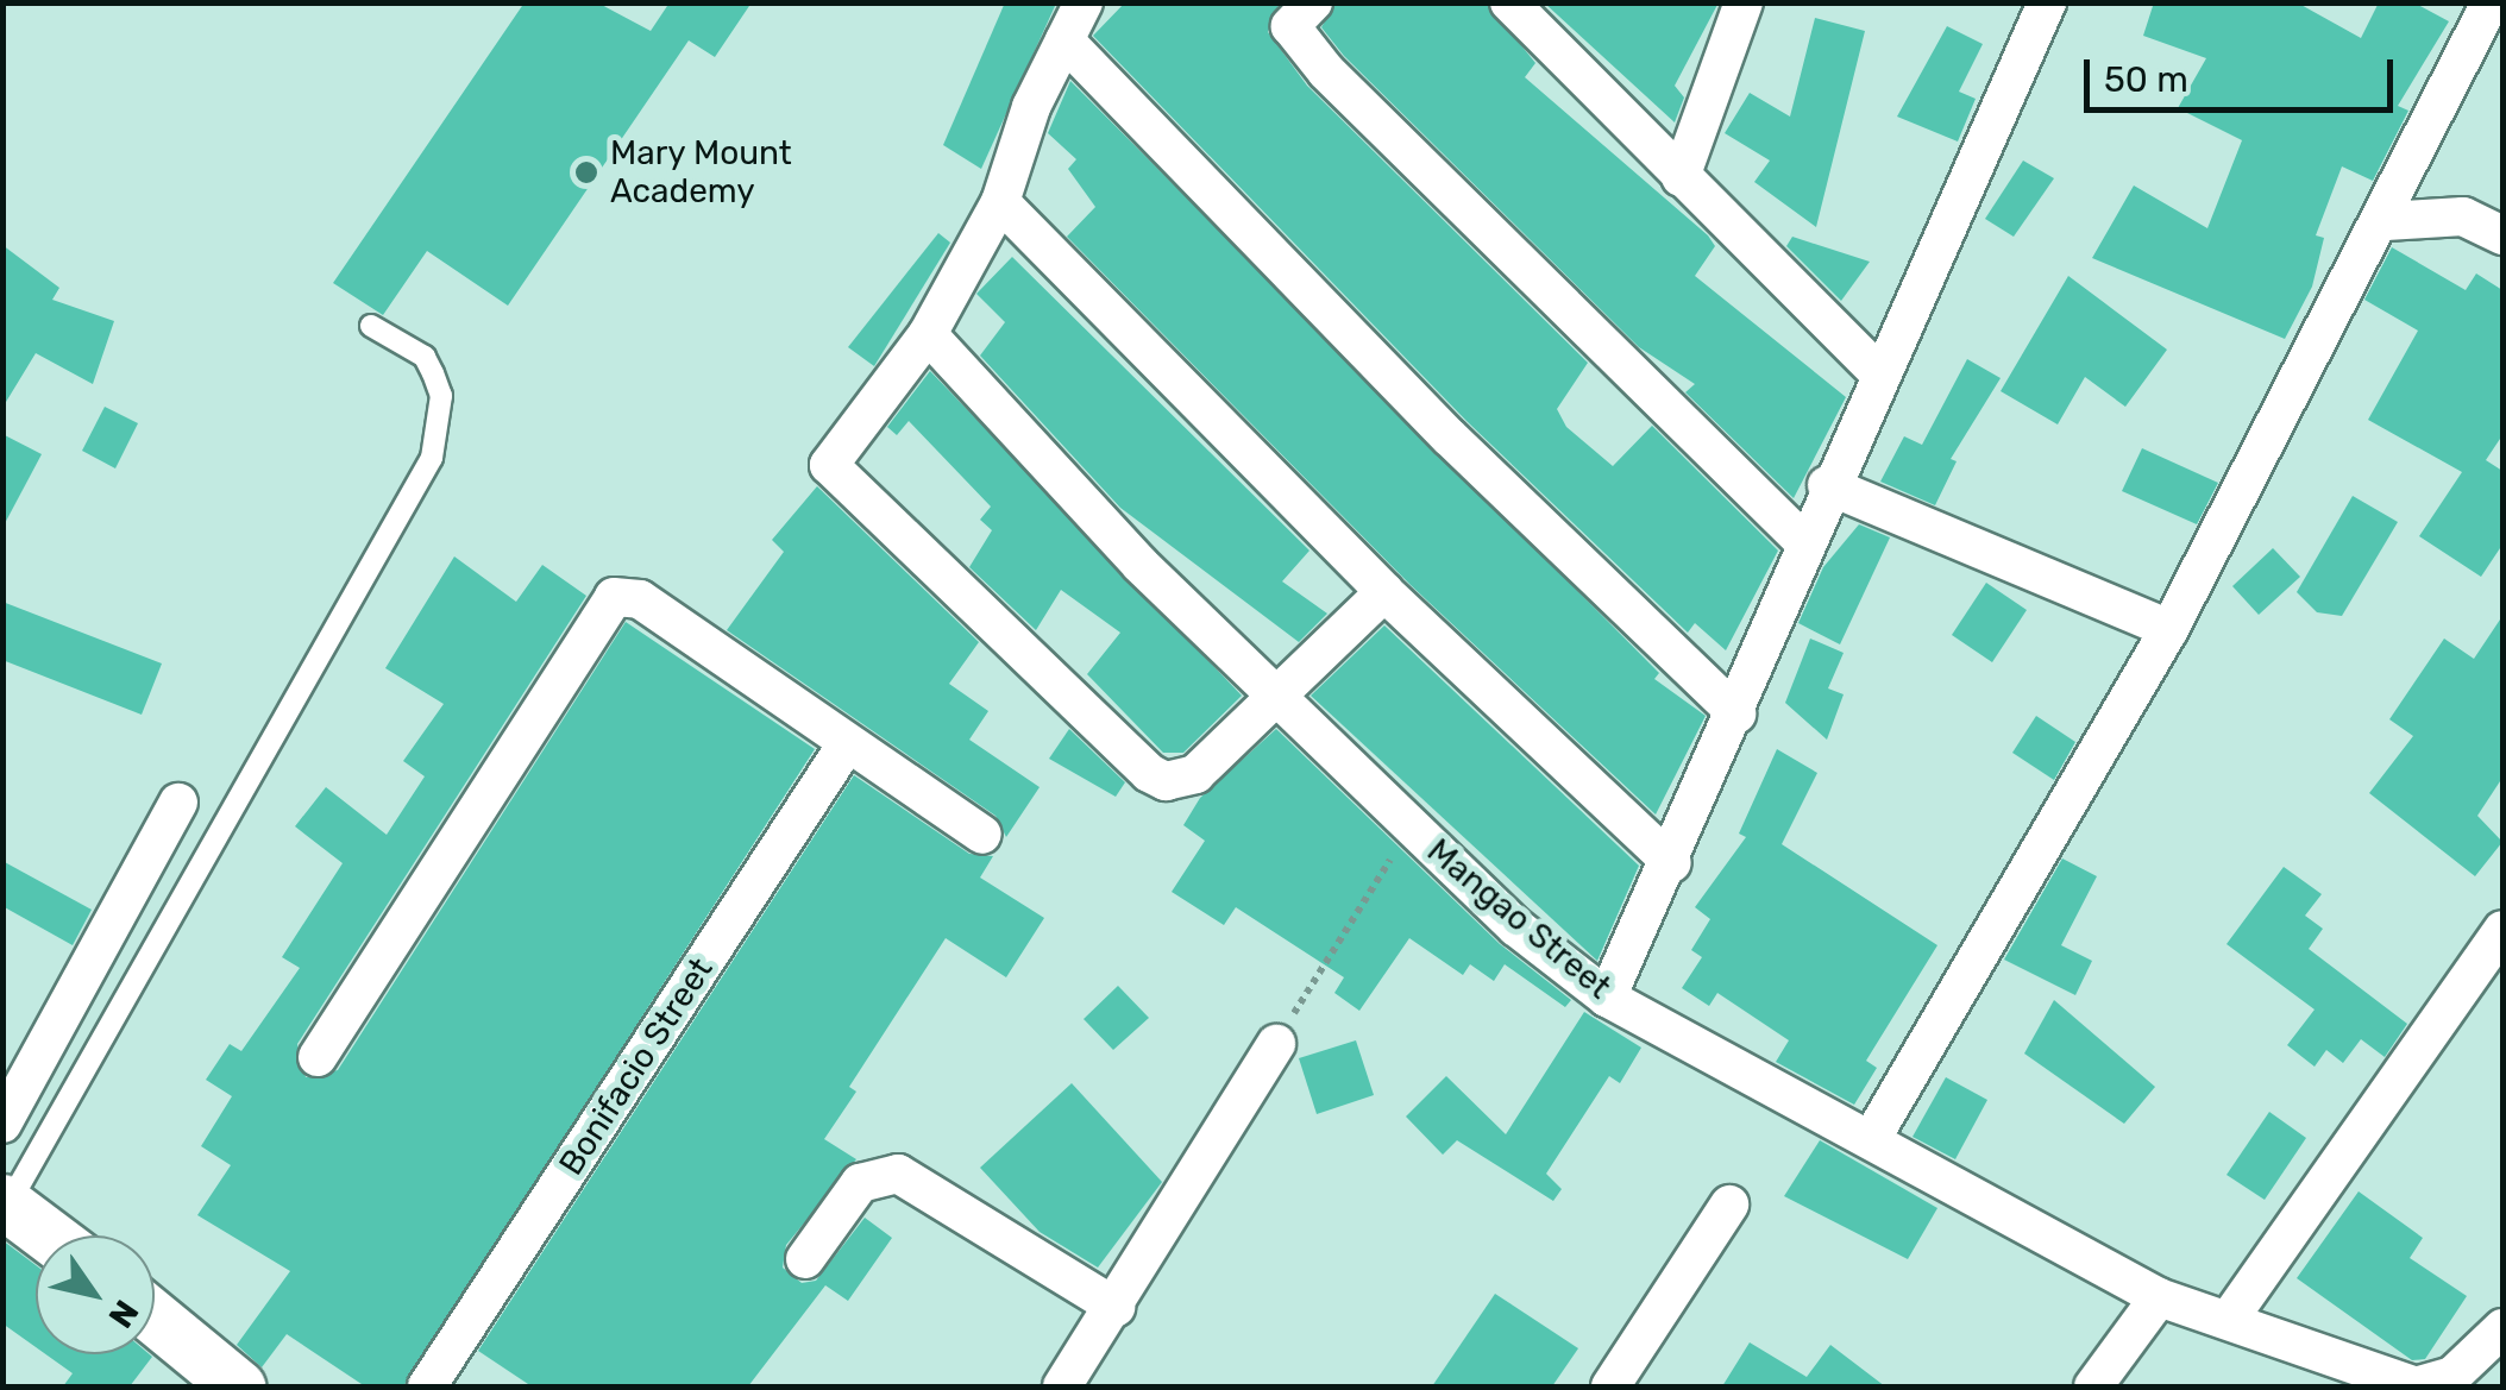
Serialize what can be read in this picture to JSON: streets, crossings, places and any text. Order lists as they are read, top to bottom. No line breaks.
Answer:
{"streets":{"street":["Mangao Street","Bonifacio Street"]},"places":["Mary Mount Academy"],"scale_bar":"50 m","north":"bottom right"}
